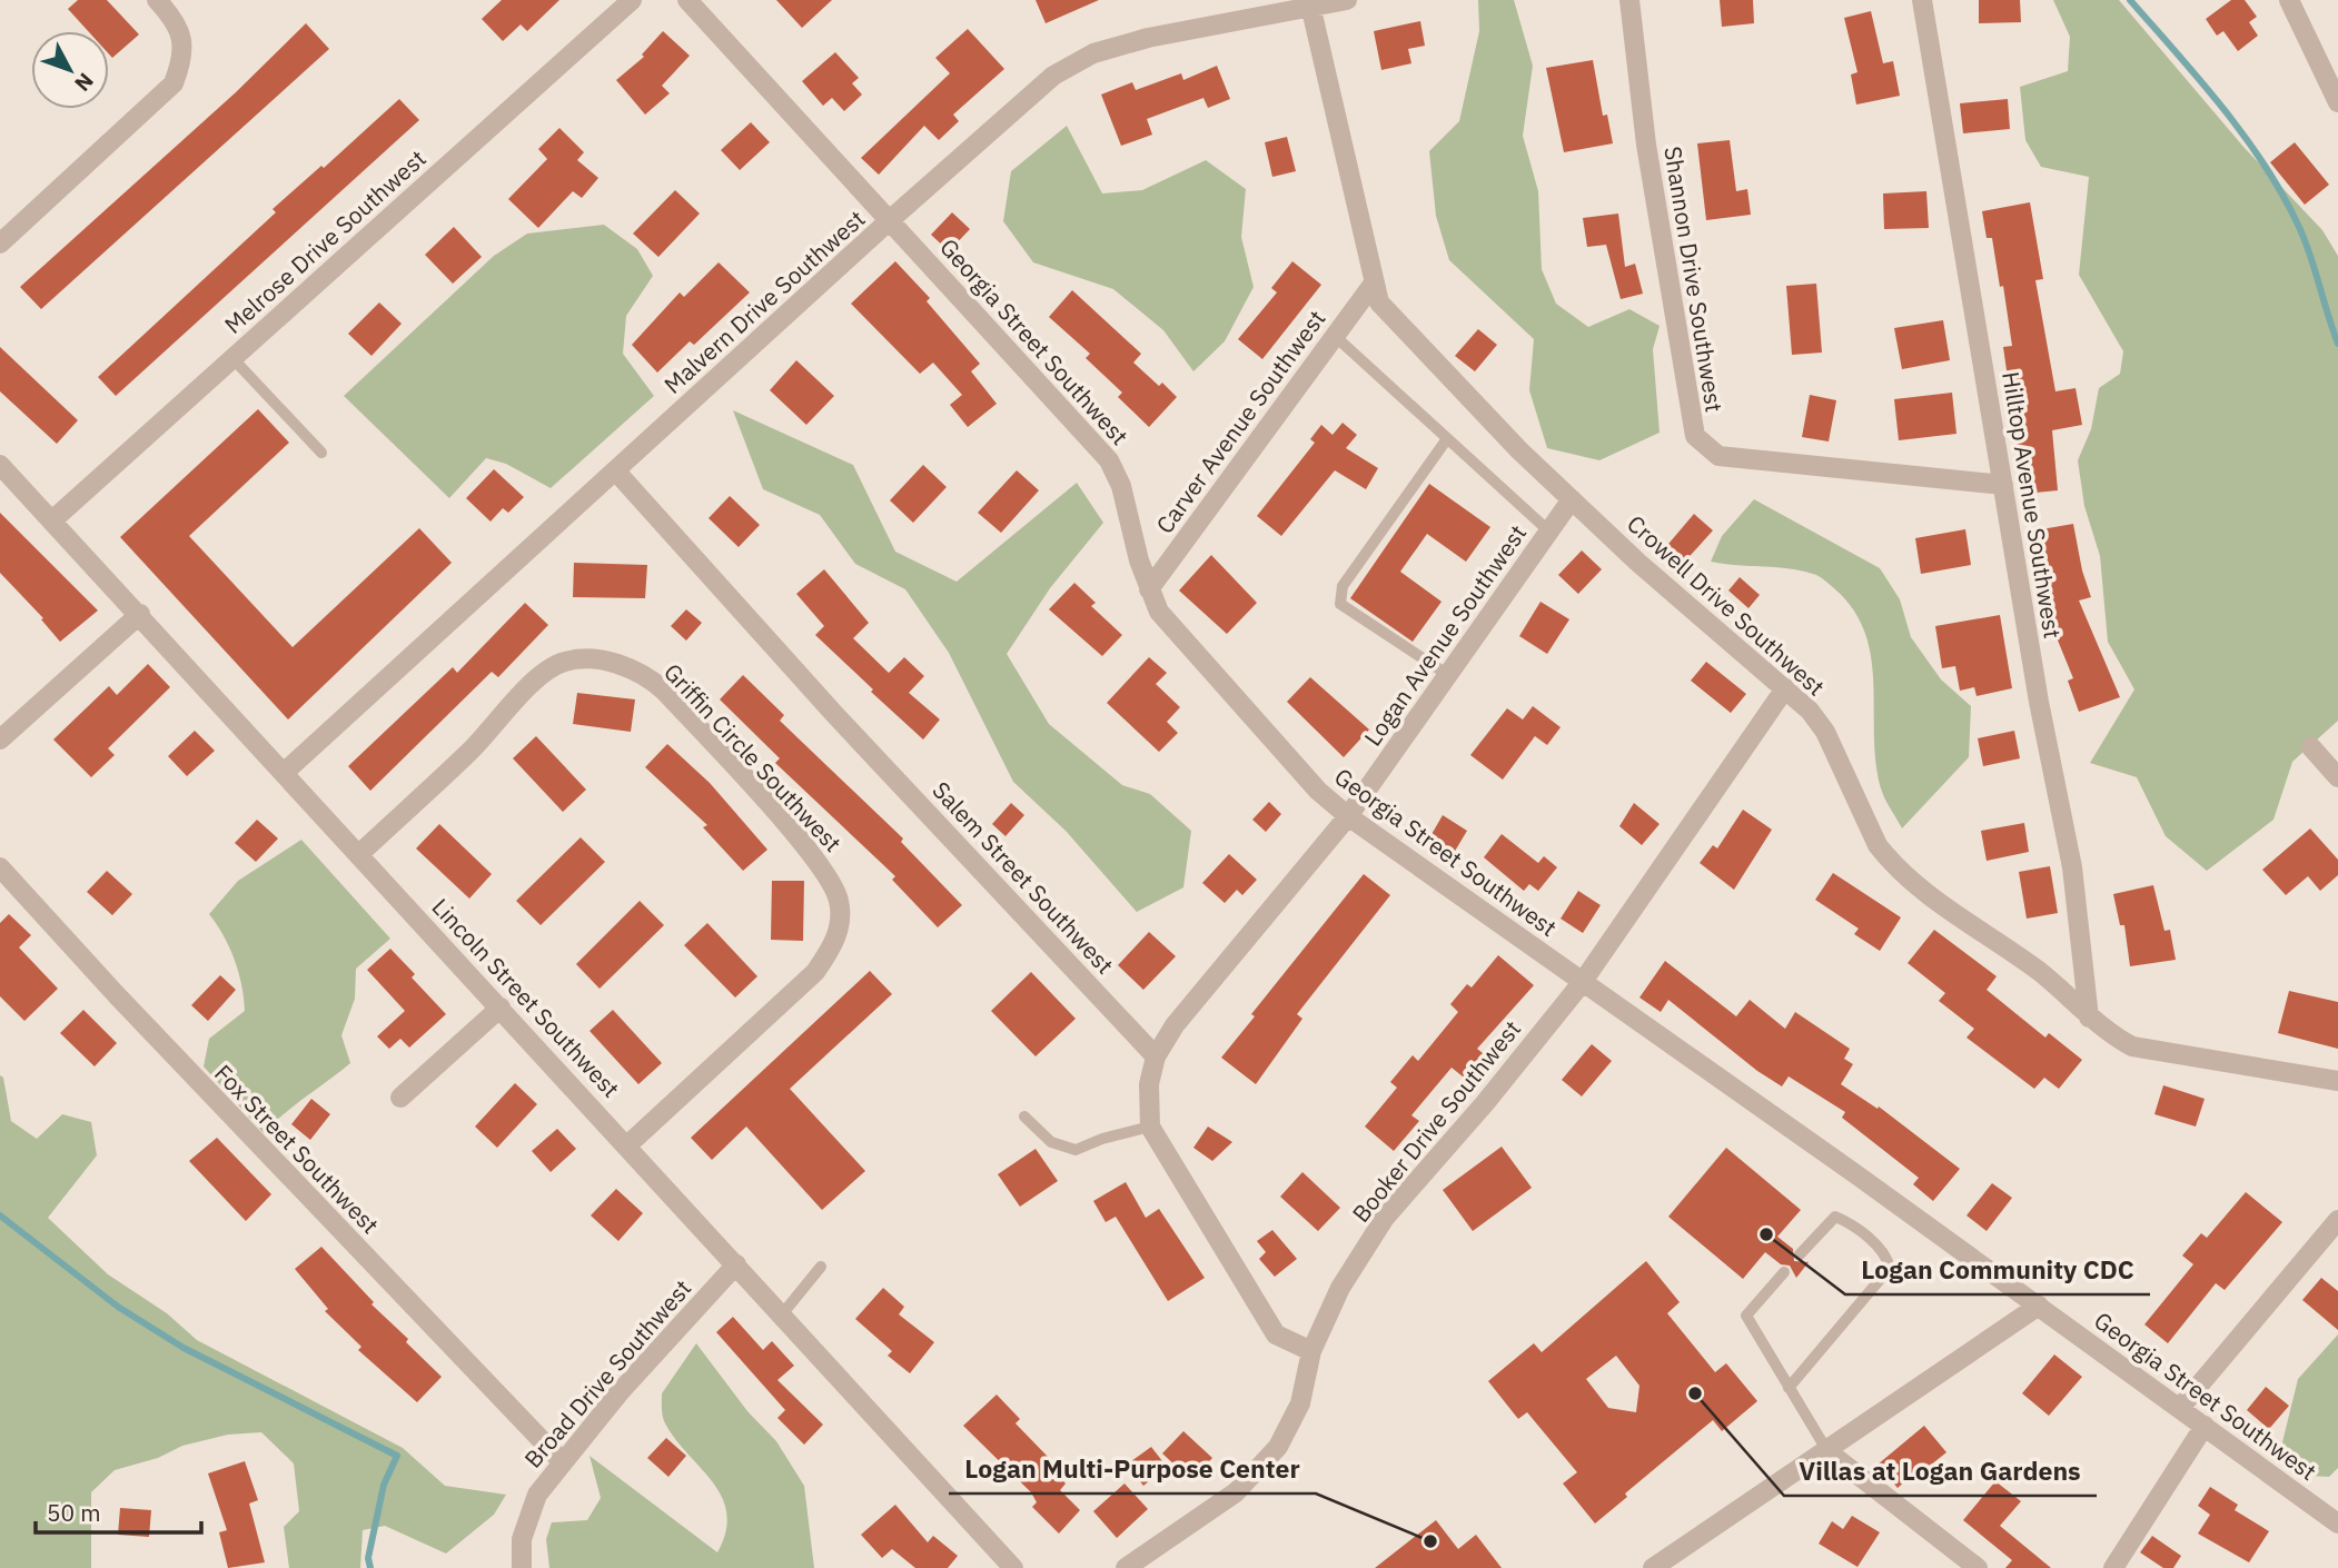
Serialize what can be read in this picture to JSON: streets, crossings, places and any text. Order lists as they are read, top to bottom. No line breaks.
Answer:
{"streets":{"street":["Melrose Drive Southwest","Shannon Drive Southwest","Malvern Drive Southwest","Georgia Street Southwest","Carver Avenue Southwest","Hilltop Avenue Southwest","Crowell Drive Southwest","Logan Avenue Southwest","Griffin Circle Southwest","Salem Street Southwest","Lincoln Street Southwest","Booker Drive Southwest","Fox Street Southwest","Broad Drive Southwest"]},"crossings":[["Melrose Drive Southwest","Lincoln Street Southwest"],["Shannon Drive Southwest","Hilltop Avenue Southwest"],["Malvern Drive Southwest","Georgia Street Southwest"],["Malvern Drive Southwest","Crowell Drive Southwest"],["Malvern Drive Southwest","Salem Street Southwest"],["Malvern Drive Southwest","Lincoln Street Southwest"],["Georgia Street Southwest","Carver Avenue Southwest"],["Georgia Street Southwest","Logan Avenue Southwest"],["Georgia Street Southwest","Booker Drive Southwest"],["Carver Avenue Southwest","Crowell Drive Southwest"],["Hilltop Avenue Southwest","Crowell Drive Southwest"],["Crowell Drive Southwest","Logan Avenue Southwest"],["Crowell Drive Southwest","Booker Drive Southwest"],["Logan Avenue Southwest","Salem Street Southwest"],["Griffin Circle Southwest","Lincoln Street Southwest"],["Lincoln Street Southwest","Broad Drive Southwest"],["Fox Street Southwest","Broad Drive Southwest"]],"places":["Logan Community CDC","Villas at Logan Gardens","Logan Multi-Purpose Center"],"scale_bar":"50 m","north":"bottom right"}
